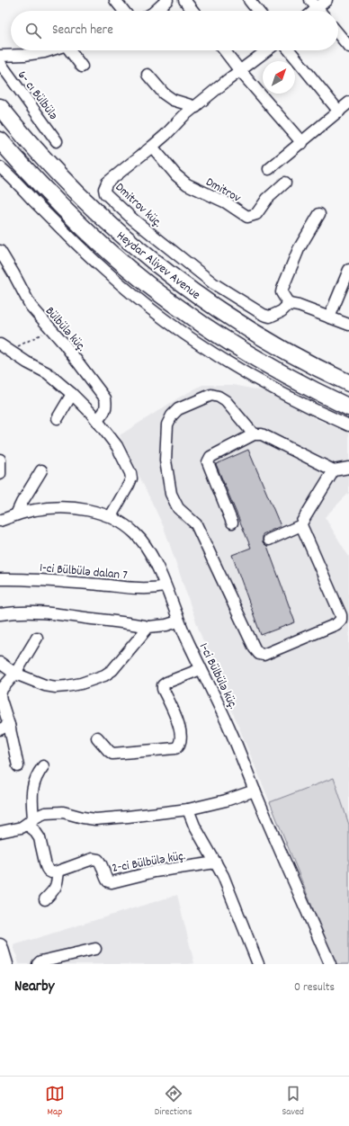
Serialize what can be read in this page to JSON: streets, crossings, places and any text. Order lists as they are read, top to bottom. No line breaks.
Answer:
{"streets":{"highway":["Heydar Aliyev Avenue"],"street":["6- cı Bülbülə","Dmitrov","Dmitrov küç.","Bülbülə küç.","1-ci Bülbülə dalan 7","1-ci Bülbülə küç.","2-ci Bülbülə küç."]},"crossings":[["Dmitrov","Dmitrov küç."],["1-ci Bülbülə dalan 7","1-ci Bülbülə küç."]],"north":"top right","page":{"search":"Search here","heading":["Nearby","0 results"],"nav":["Map","Directions","Saved"]}}
